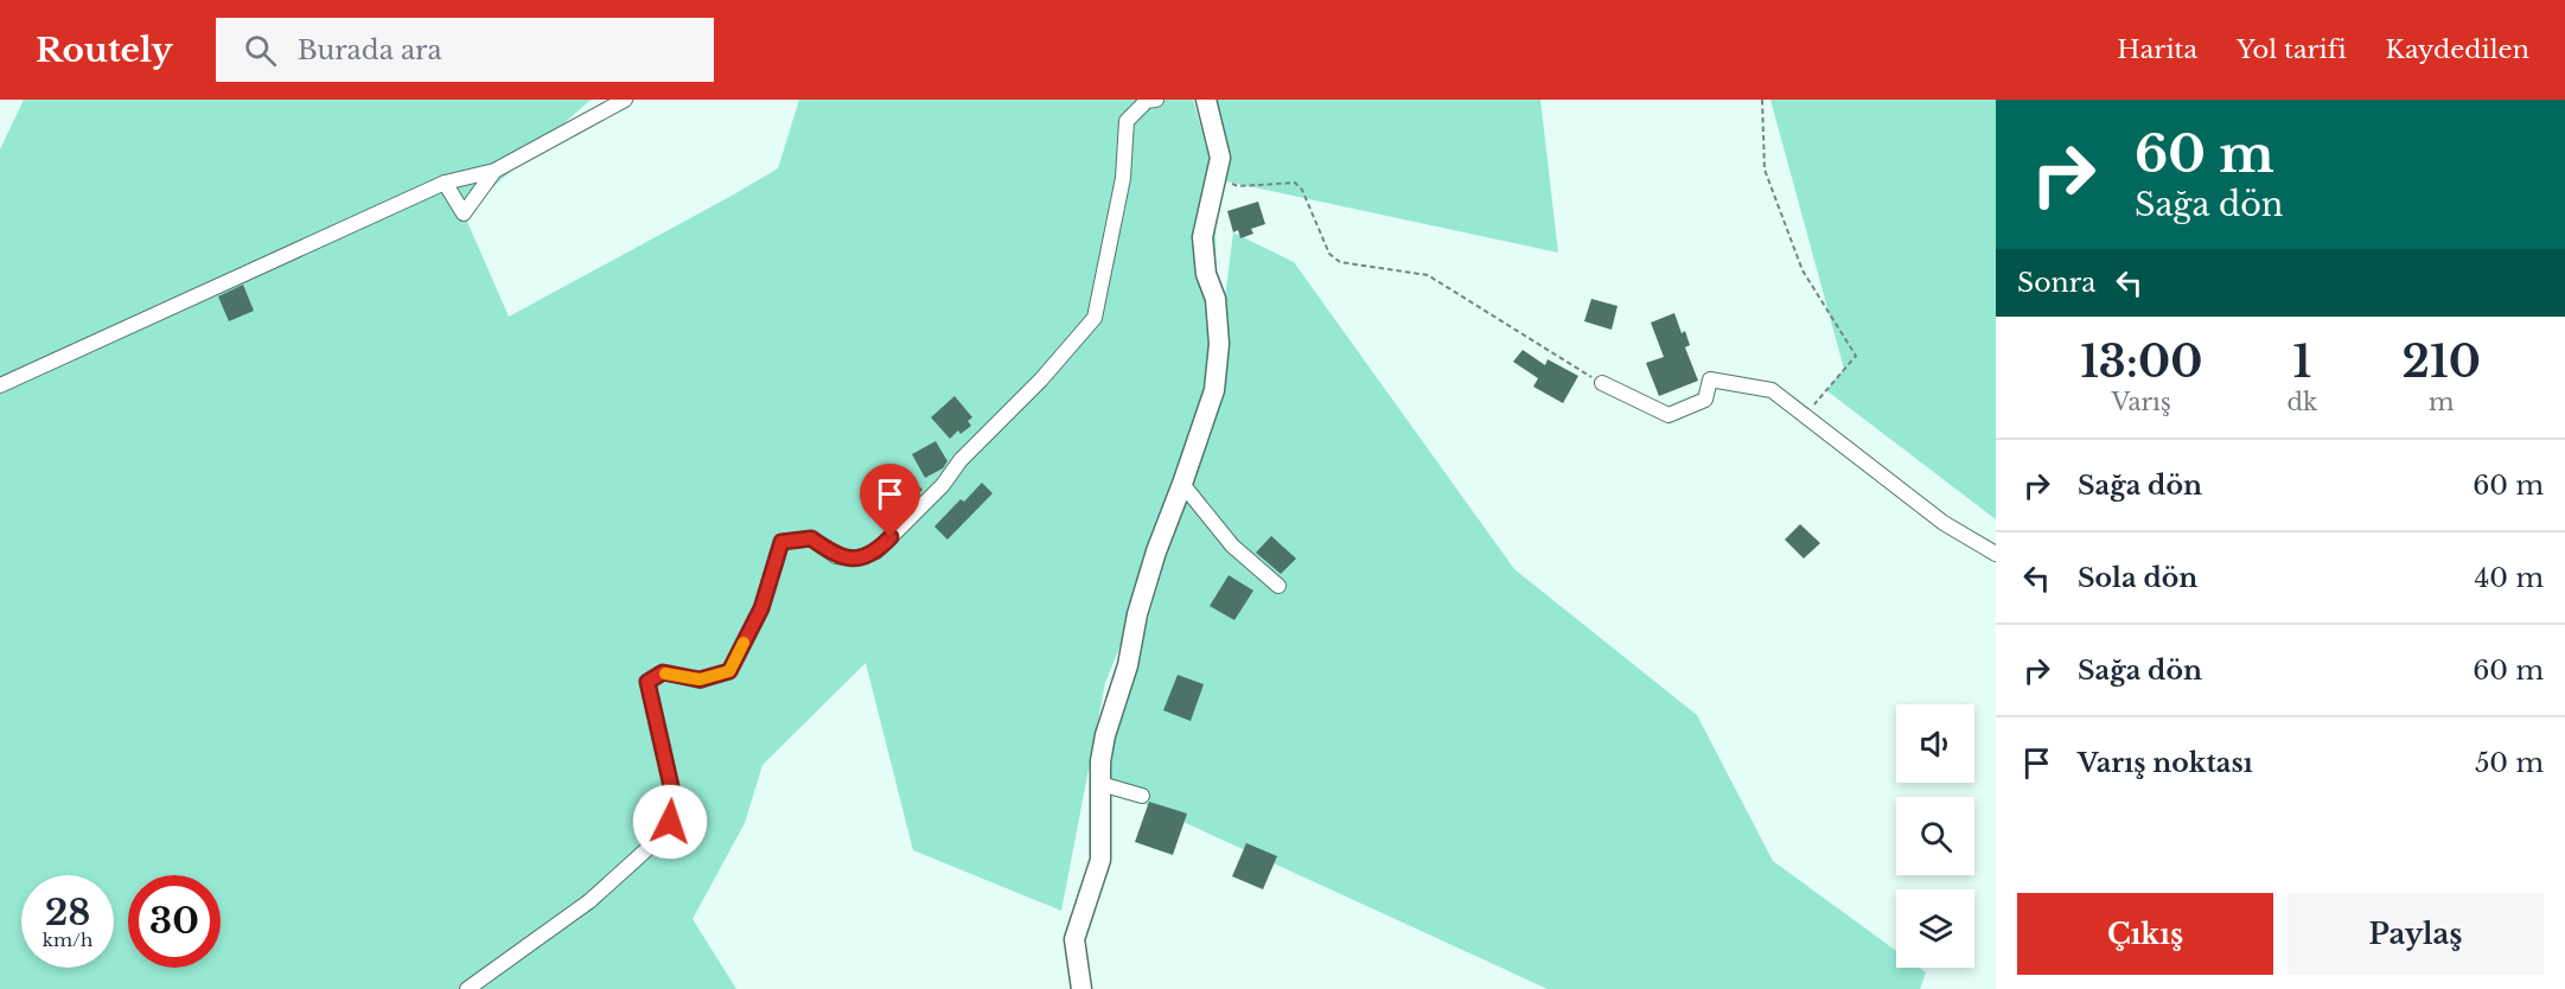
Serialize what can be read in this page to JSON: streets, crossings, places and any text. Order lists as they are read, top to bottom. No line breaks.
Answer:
{"page":{"header":"Routely","search":"Burada ara","nav":["Harita","Yol tarifi","Kaydedilen"],"turn":["60 m","Sağa dön"],"then":"Sonra","eta":["13:00","Varış","1","dk","210","m"],"list":[{"name":"Sağa dön","value":"60 m"},{"name":"Sola dön","value":"40 m"},{"name":"Sağa dön","value":"60 m"},{"name":"Varış noktası","value":"50 m"}],"speed":"28 km/h","limit":"30","buttons":["Çıkış","Paylaş"]}}
